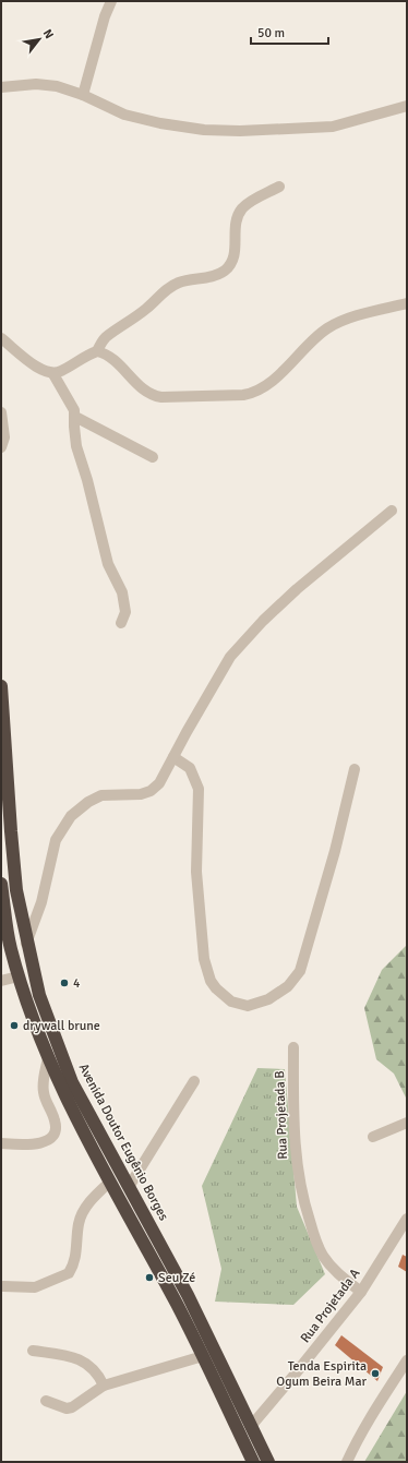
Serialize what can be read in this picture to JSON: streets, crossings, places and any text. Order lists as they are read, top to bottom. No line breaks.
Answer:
{"streets":{"highway":["Avenida Doutor Eugênio Borges"],"street":["Rua Projetada B","Rua Projetada A"]},"crossings":[["Rua Projetada B","Rua Projetada A"],["Avenida Doutor Eugênio Borges","Rua Projetada A"]],"places":["4","drywall brune","Seu Zé","Tenda Espirita Ogum Beira Mar"],"scale_bar":"50 m","north":"top right"}
